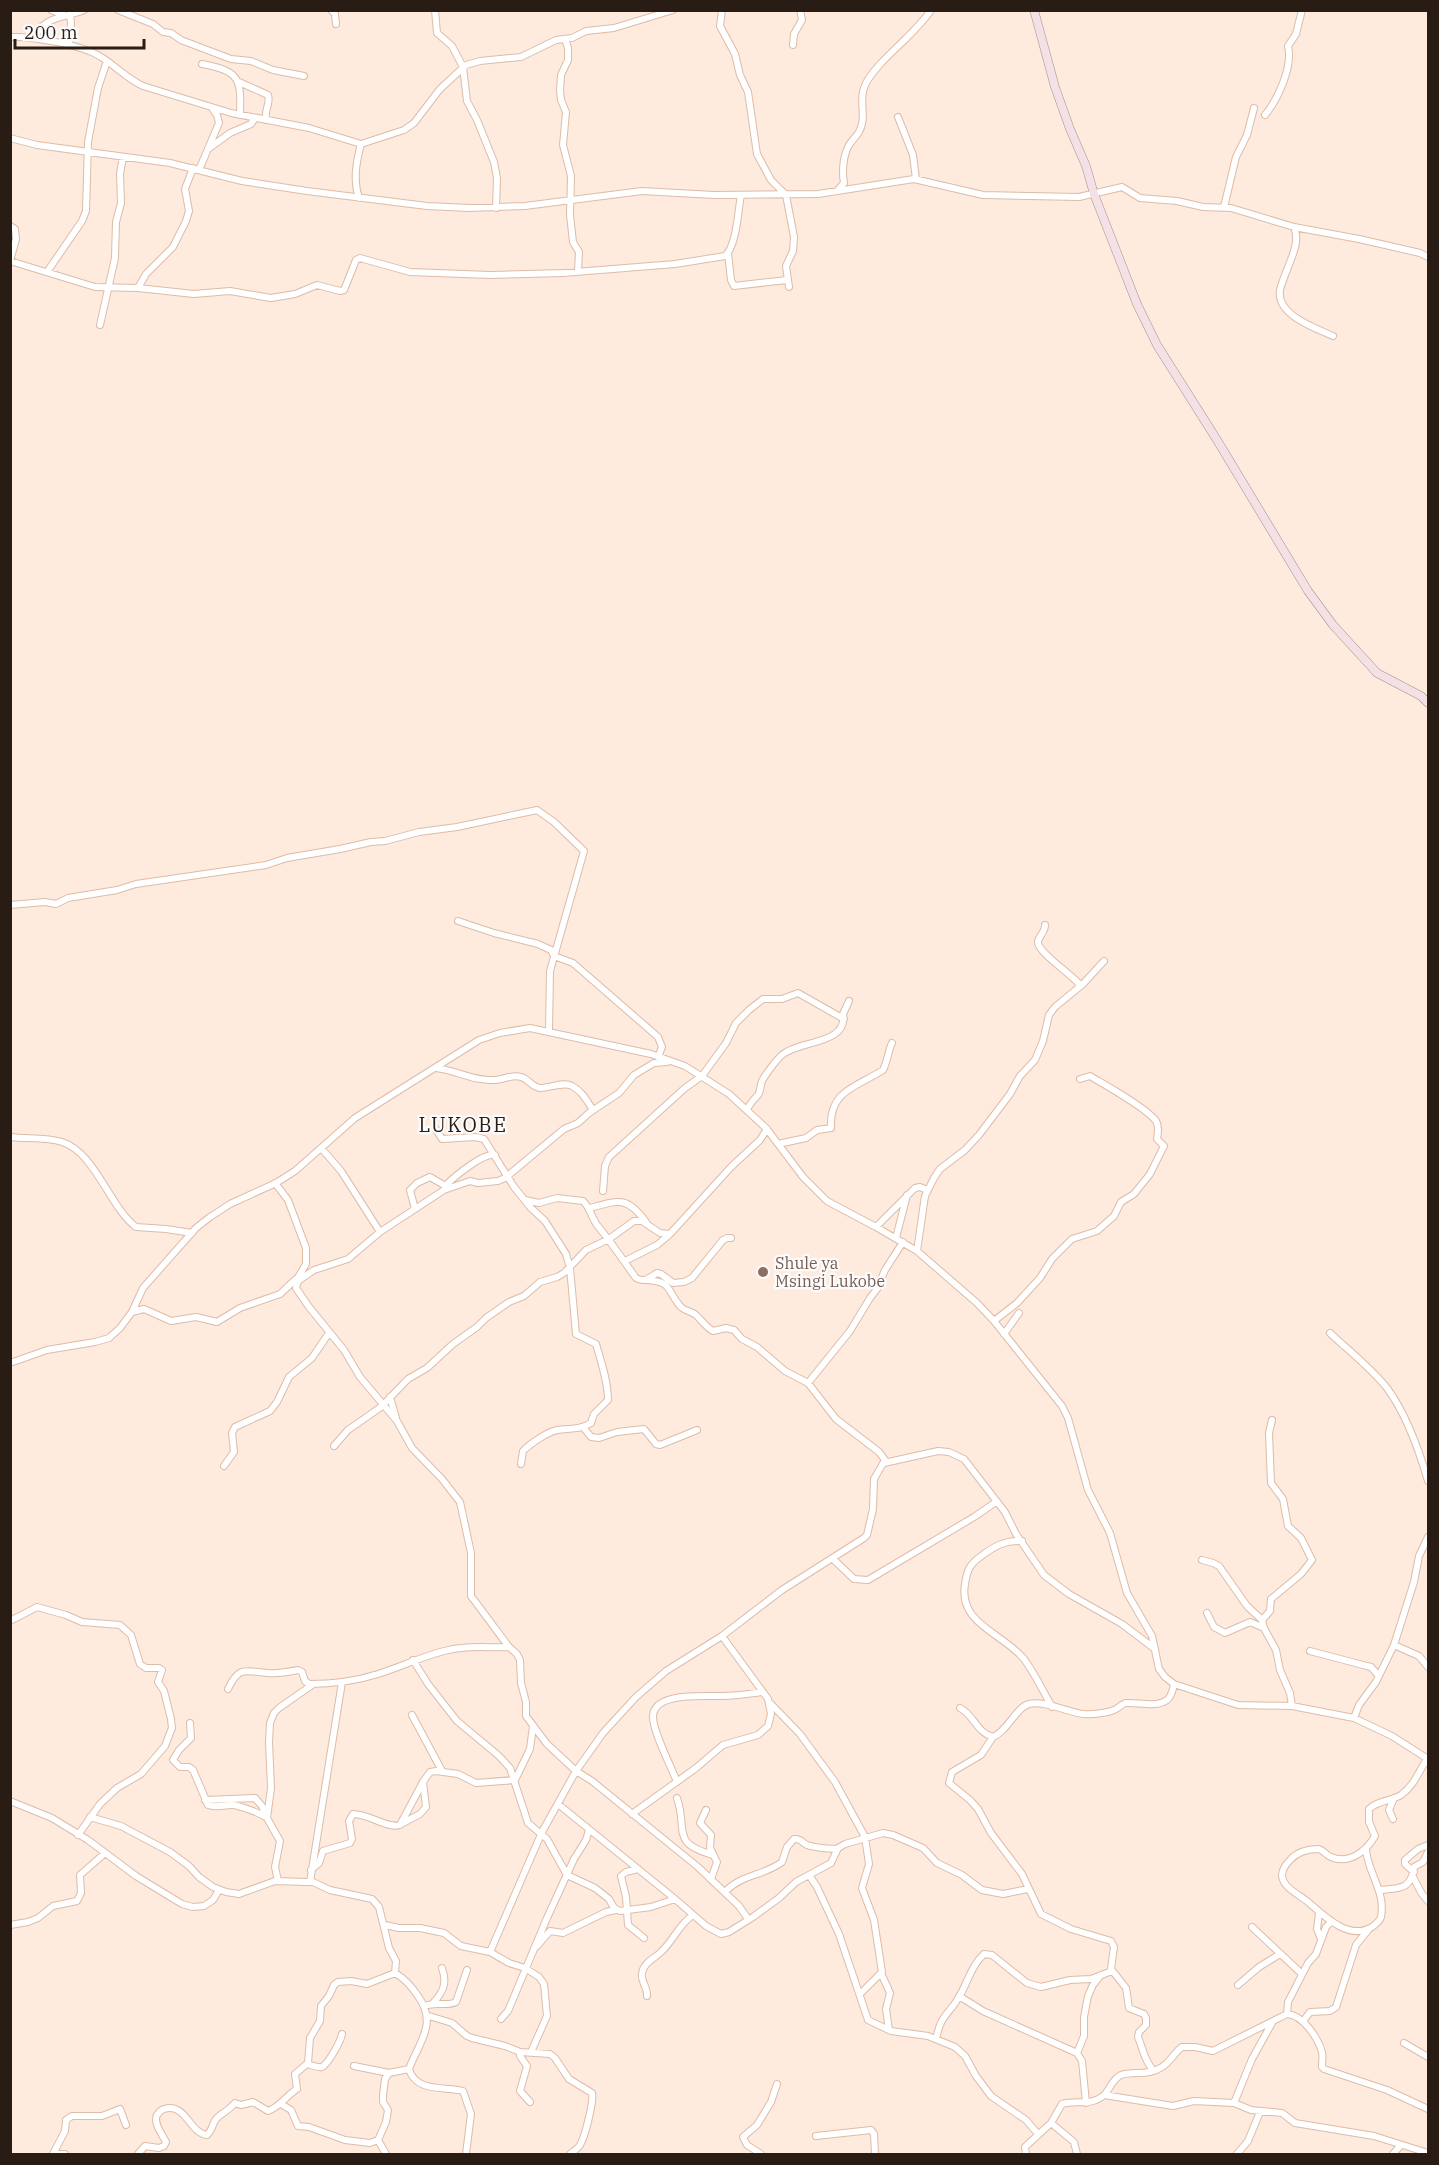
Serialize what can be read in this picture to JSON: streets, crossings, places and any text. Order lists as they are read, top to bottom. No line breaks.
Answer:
{"districts":["LUKOBE"],"places":["Shule ya Msingi Lukobe"],"scale_bar":"200 m"}
